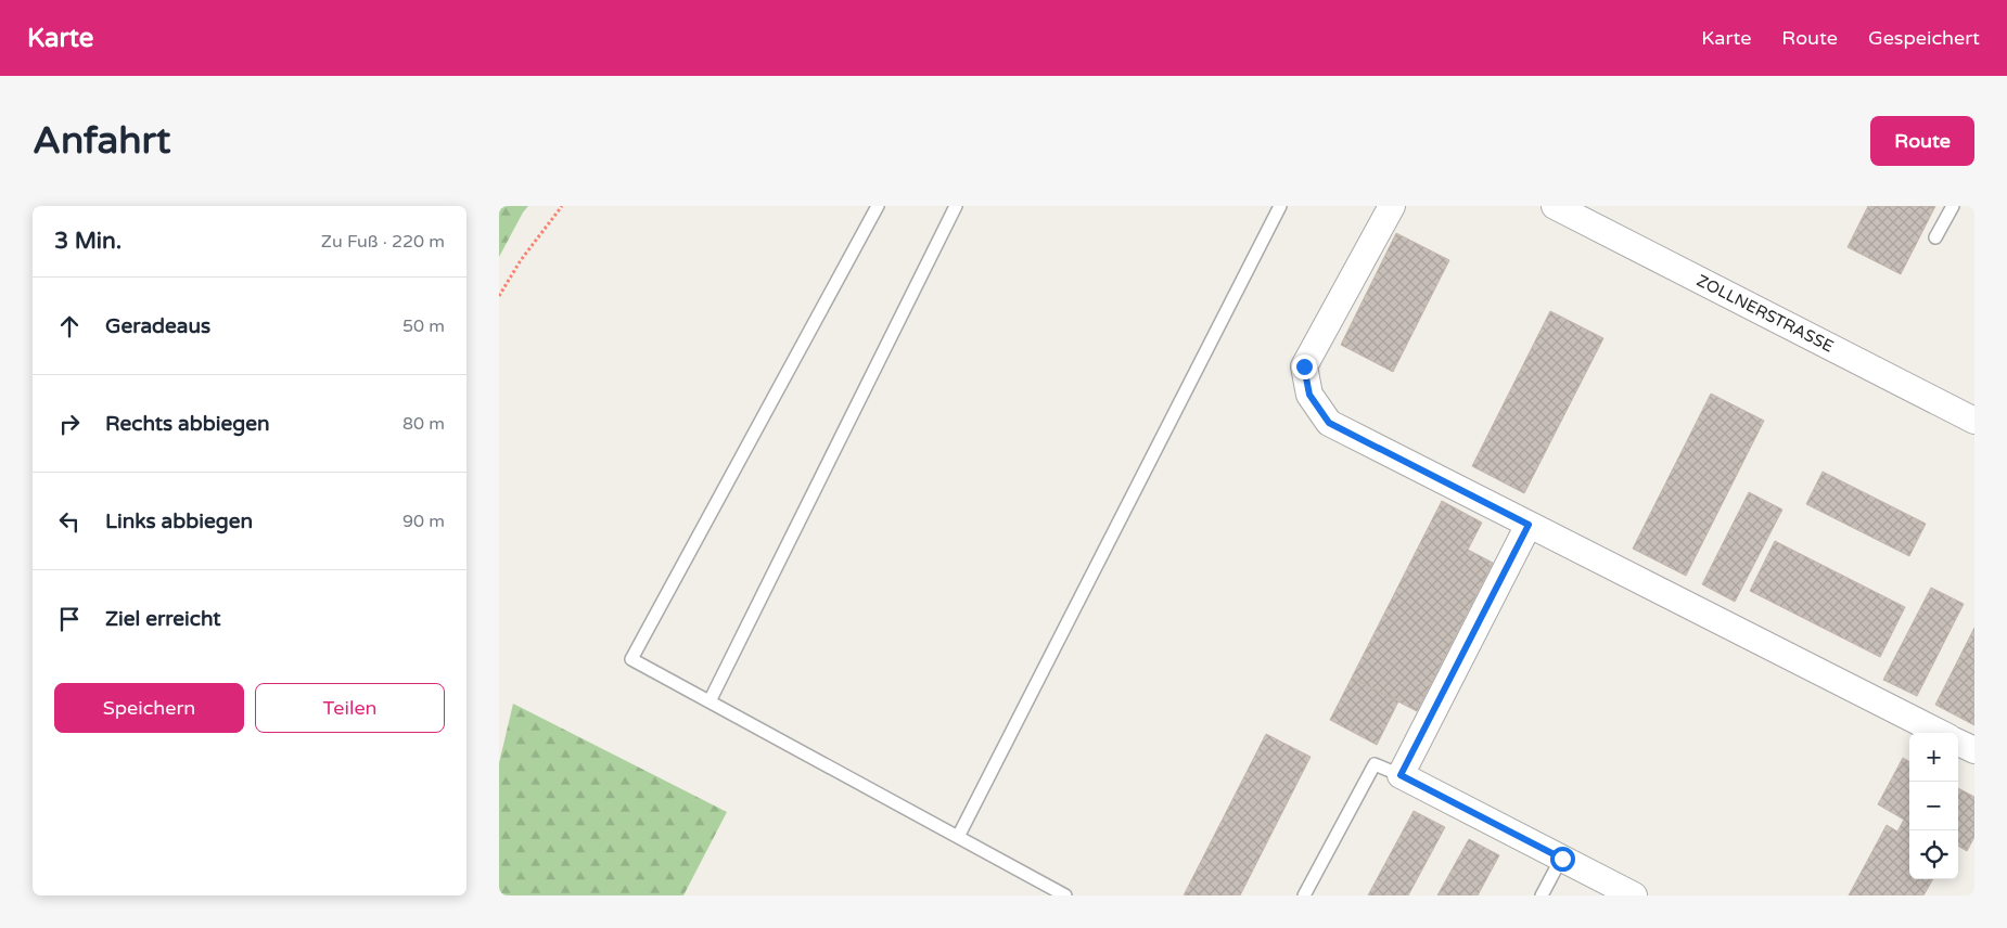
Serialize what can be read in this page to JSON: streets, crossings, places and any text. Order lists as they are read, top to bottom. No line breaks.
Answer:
{"streets":{"street":["ZOLLNERSTRASSE"]},"page":{"header":"Karte","nav":["Karte","Route","Gespeichert"],"buttons":["Route",["Speichern","Teilen"]],"title":"Anfahrt","heading":["3 Min.","Zu Fuß · 220 m"],"list":[["Geradeaus","50 m"],["Rechts abbiegen","80 m"],["Links abbiegen","90 m"],"Ziel erreicht"],"map_buttons":["+","−"]}}
